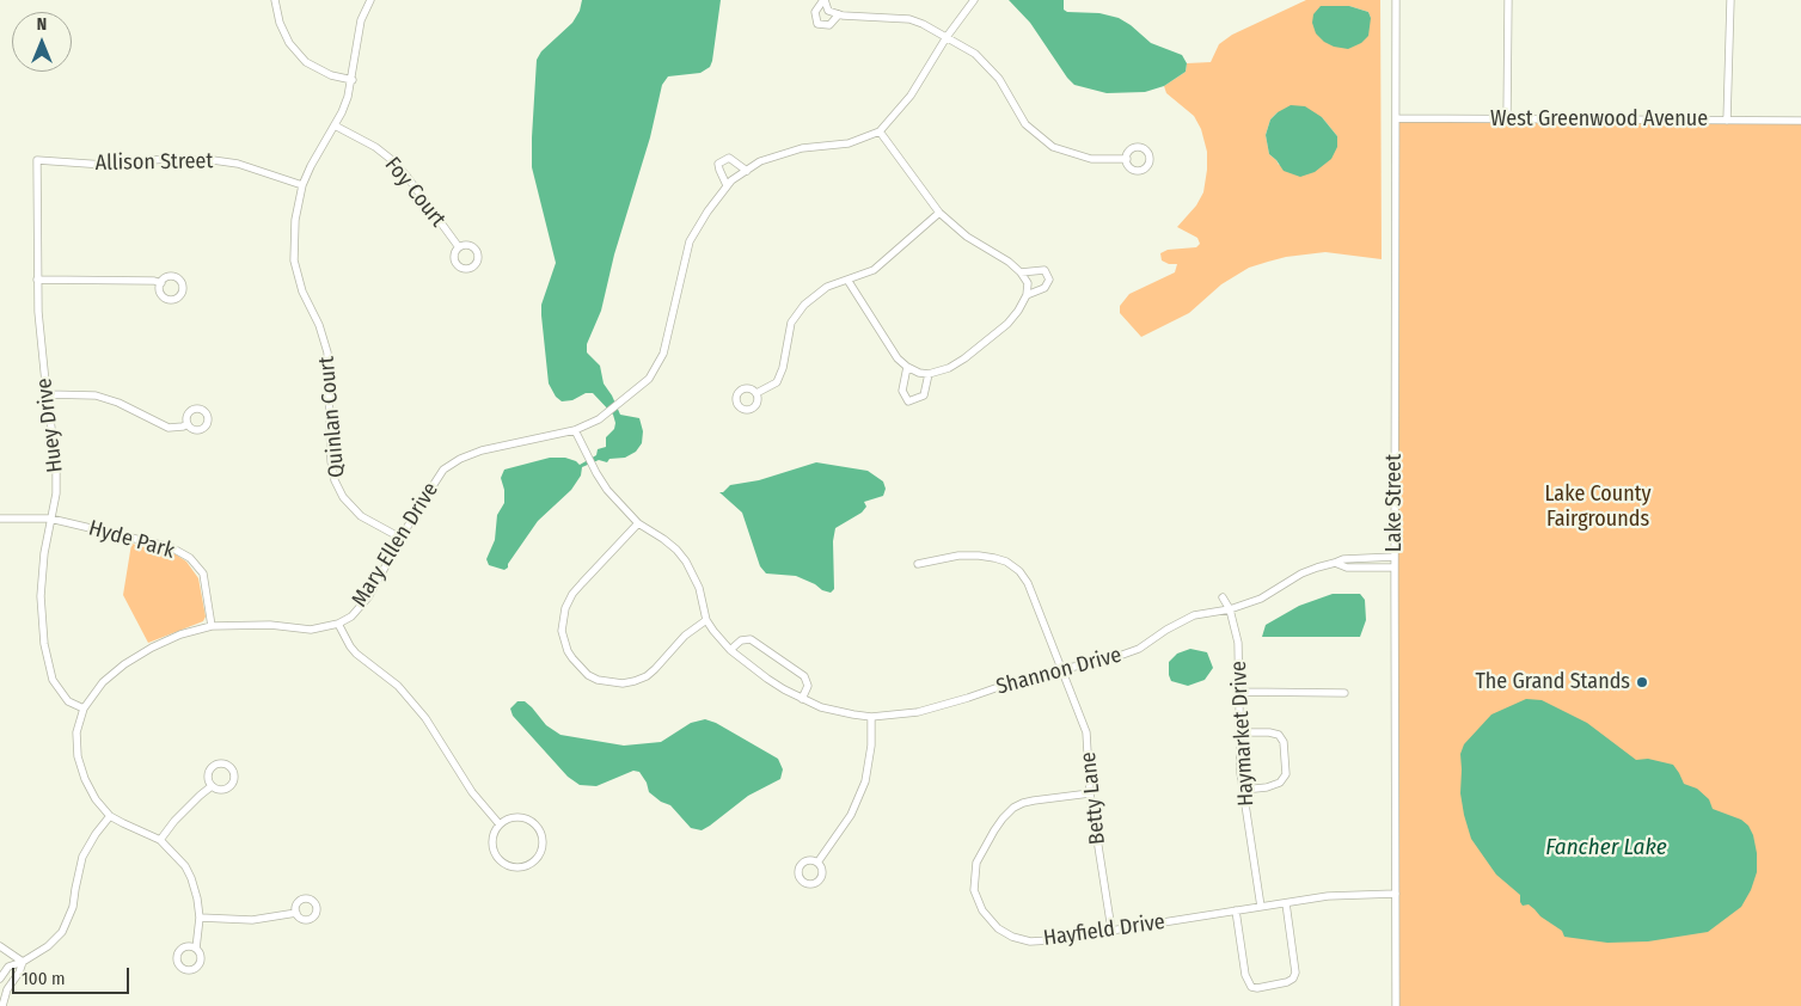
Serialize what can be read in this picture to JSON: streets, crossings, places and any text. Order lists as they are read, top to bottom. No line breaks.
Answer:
{"streets":{"street":["West Greenwood Avenue","Allison Street","Foy Court","Quinlan Court","Huey Drive","Lake Street","Hyde Park","Mary Ellen Drive","Shannon Drive","Haymarket Drive","Betty Lane","Hayfield Drive"]},"crossings":[["West Greenwood Avenue","Lake Street"],["Allison Street","Quinlan Court"],["Allison Street","Huey Drive"],["Foy Court","Quinlan Court"],["Quinlan Court","Mary Ellen Drive"],["Huey Drive","Hyde Park"],["Huey Drive","Mary Ellen Drive"],["Lake Street","Shannon Drive"],["Lake Street","Hayfield Drive"],["Hyde Park","Mary Ellen Drive"],["Mary Ellen Drive","Shannon Drive"],["Shannon Drive","Haymarket Drive"],["Shannon Drive","Betty Lane"],["Haymarket Drive","Hayfield Drive"],["Betty Lane","Hayfield Drive"]],"water":["Fancher Lake"],"parks":["Lake County Fairgrounds"],"places":["The Grand Stands"],"scale_bar":"100 m","north":"top"}
